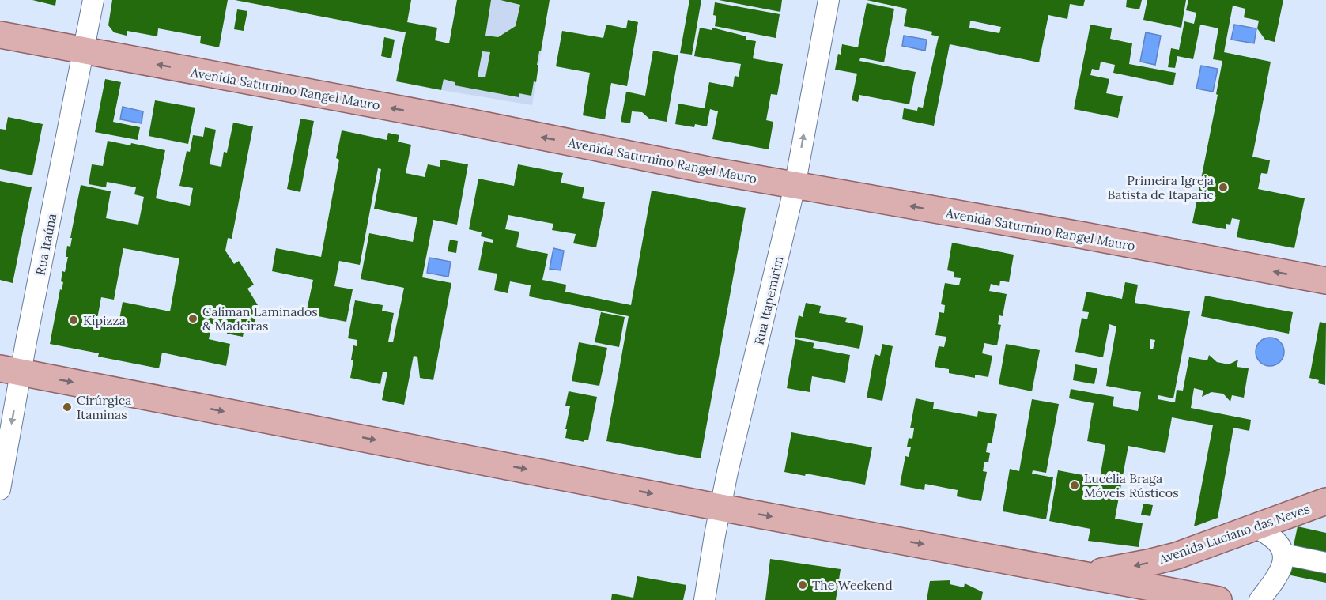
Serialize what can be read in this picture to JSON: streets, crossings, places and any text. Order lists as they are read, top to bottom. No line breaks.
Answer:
{"streets":{"main road":["Avenida Saturnino Rangel Mauro","Avenida Luciano das Neves"],"street":["Rua Itaúna","Rua Itapemirim"]},"crossings":[["Avenida Saturnino Rangel Mauro","Rua Itaúna"],["Avenida Saturnino Rangel Mauro","Rua Itapemirim"]],"one_way":["Avenida Saturnino Rangel Mauro","Avenida Luciano das Neves"],"places":["Primeira Igreja Batista de Itaparic","Caliman Laminados & Madeiras","Kipizza","Cirúrgica Itaminas","Lucélia Braga Móveis Rústicos","The Weekend"]}
